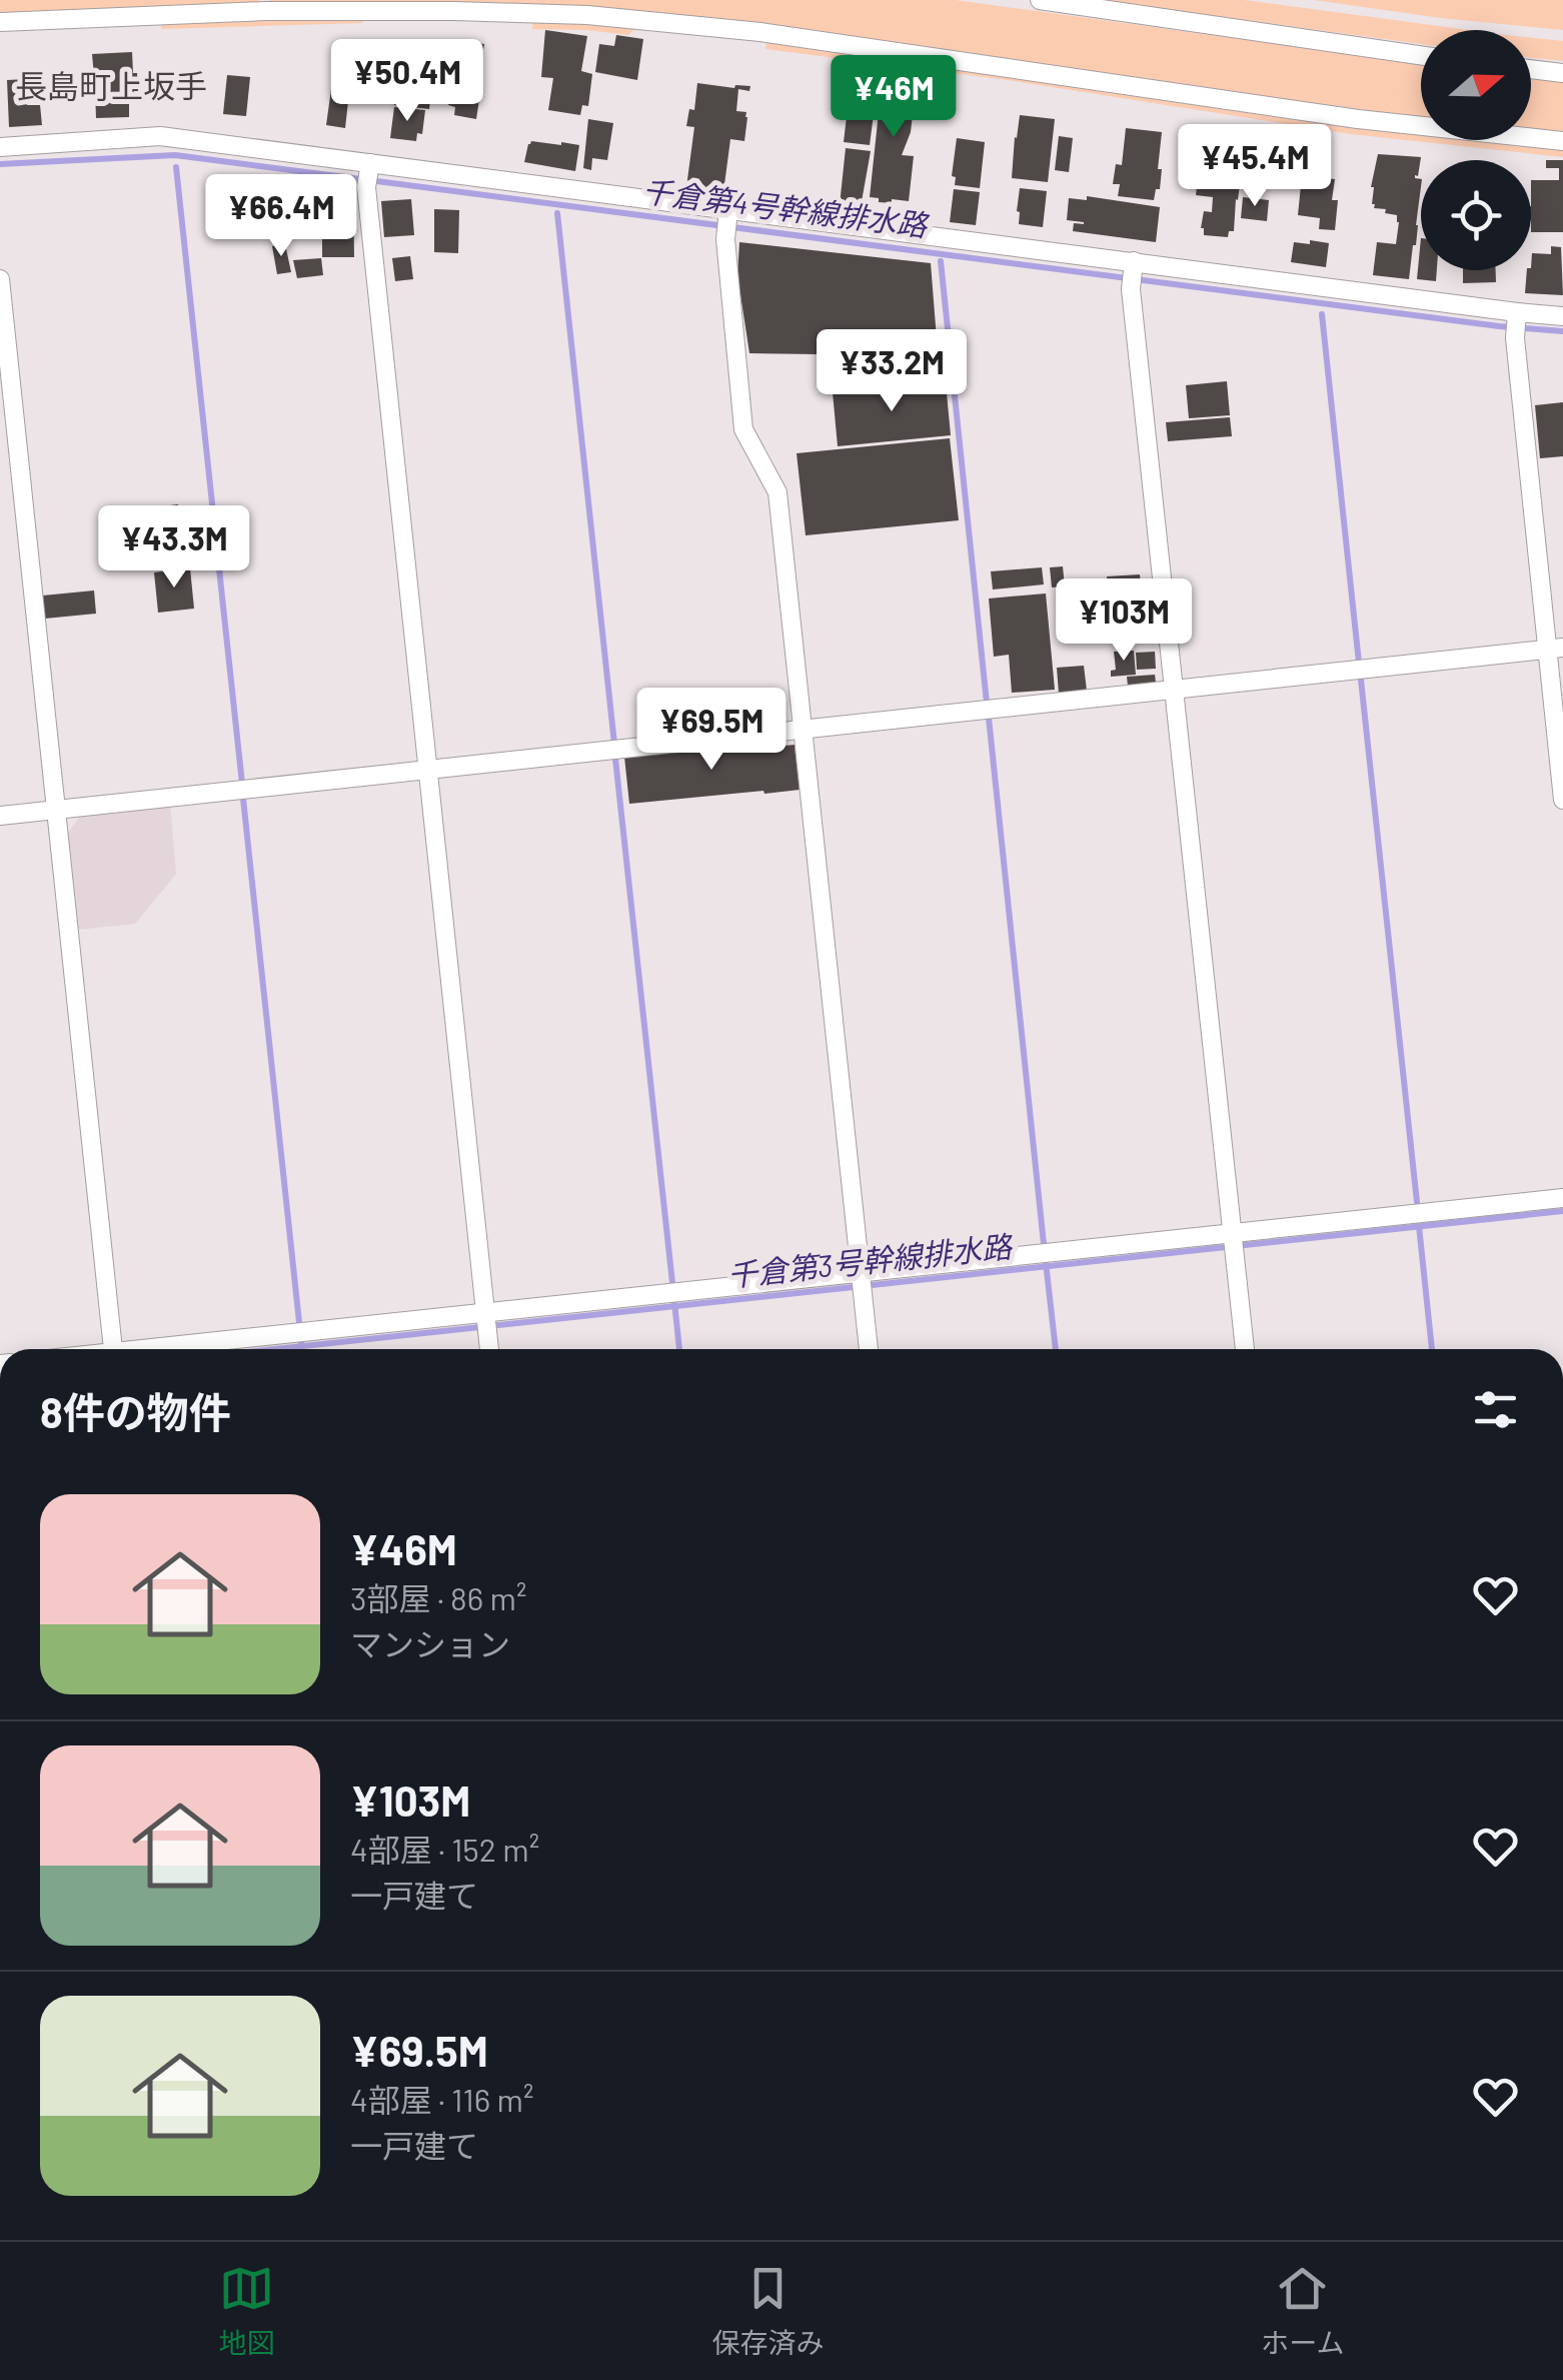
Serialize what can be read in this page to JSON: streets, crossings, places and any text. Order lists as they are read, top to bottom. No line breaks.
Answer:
{"districts":["長島町上坂手"],"water":["千倉第4号幹線排水路","千倉第3号幹線排水路"],"north":"right","page":{"price":["¥50.4M","¥46M","¥45.4M","¥66.4M","¥33.2M","¥43.3M","¥103M","¥69.5M"],"heading":"8件の物件","list":[{"name":"¥46M","note":"3部屋 · 86 m² · マンション"},{"name":"¥103M","note":"4部屋 · 152 m² · 一戸建て"},{"name":"¥69.5M","note":"4部屋 · 116 m² · 一戸建て"}],"tabs":["地図","保存済み","ホーム"]}}
